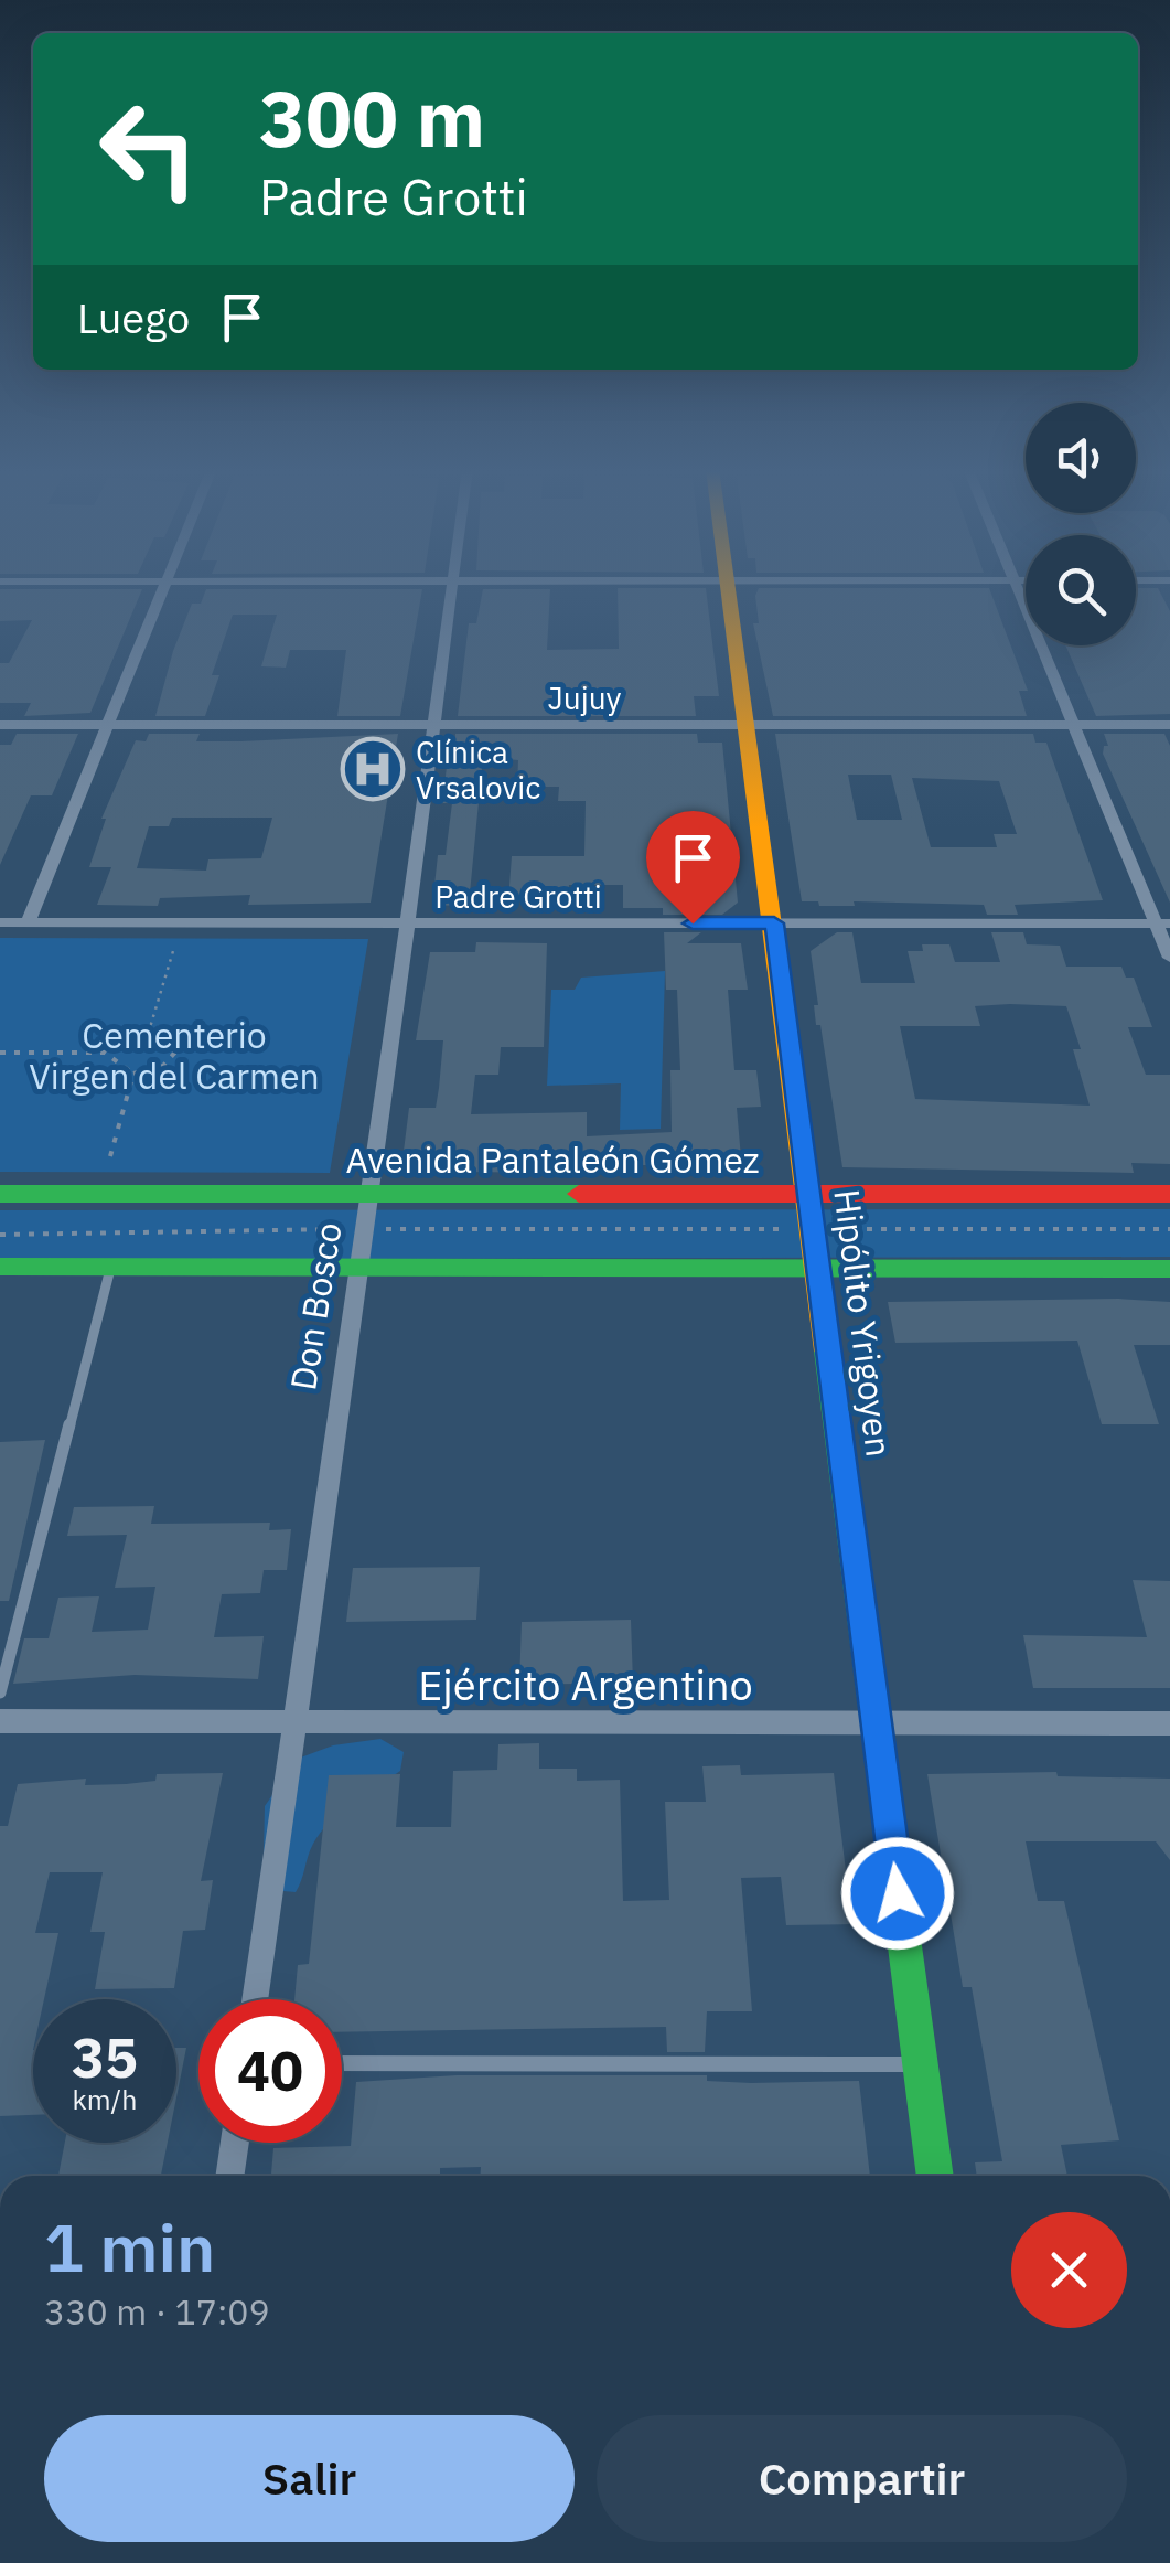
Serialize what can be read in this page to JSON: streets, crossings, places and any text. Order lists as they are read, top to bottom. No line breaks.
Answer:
{"streets":{"street":["Jujuy","Padre Grotti","Avenida Pantaleón Gómez","Don Bosco","Hipólito Yrigoyen","Ejército Argentino"]},"crossings":[["Jujuy","Don Bosco"],["Jujuy","Hipólito Yrigoyen"],["Padre Grotti","Don Bosco"],["Padre Grotti","Hipólito Yrigoyen"],["Avenida Pantaleón Gómez","Don Bosco"],["Avenida Pantaleón Gómez","Hipólito Yrigoyen"],["Don Bosco","Ejército Argentino"],["Hipólito Yrigoyen","Ejército Argentino"]],"parks":["Cementerio Virgen del Carmen"],"places":{"hospital":["Clínica Vrsalovic"]},"page":{"turn":["300 m","Padre Grotti"],"then":"Luego","speed":"35 km/h","limit":"40","heading":["1 min","330 m · 17:09"],"buttons":["Salir","Compartir"]}}
